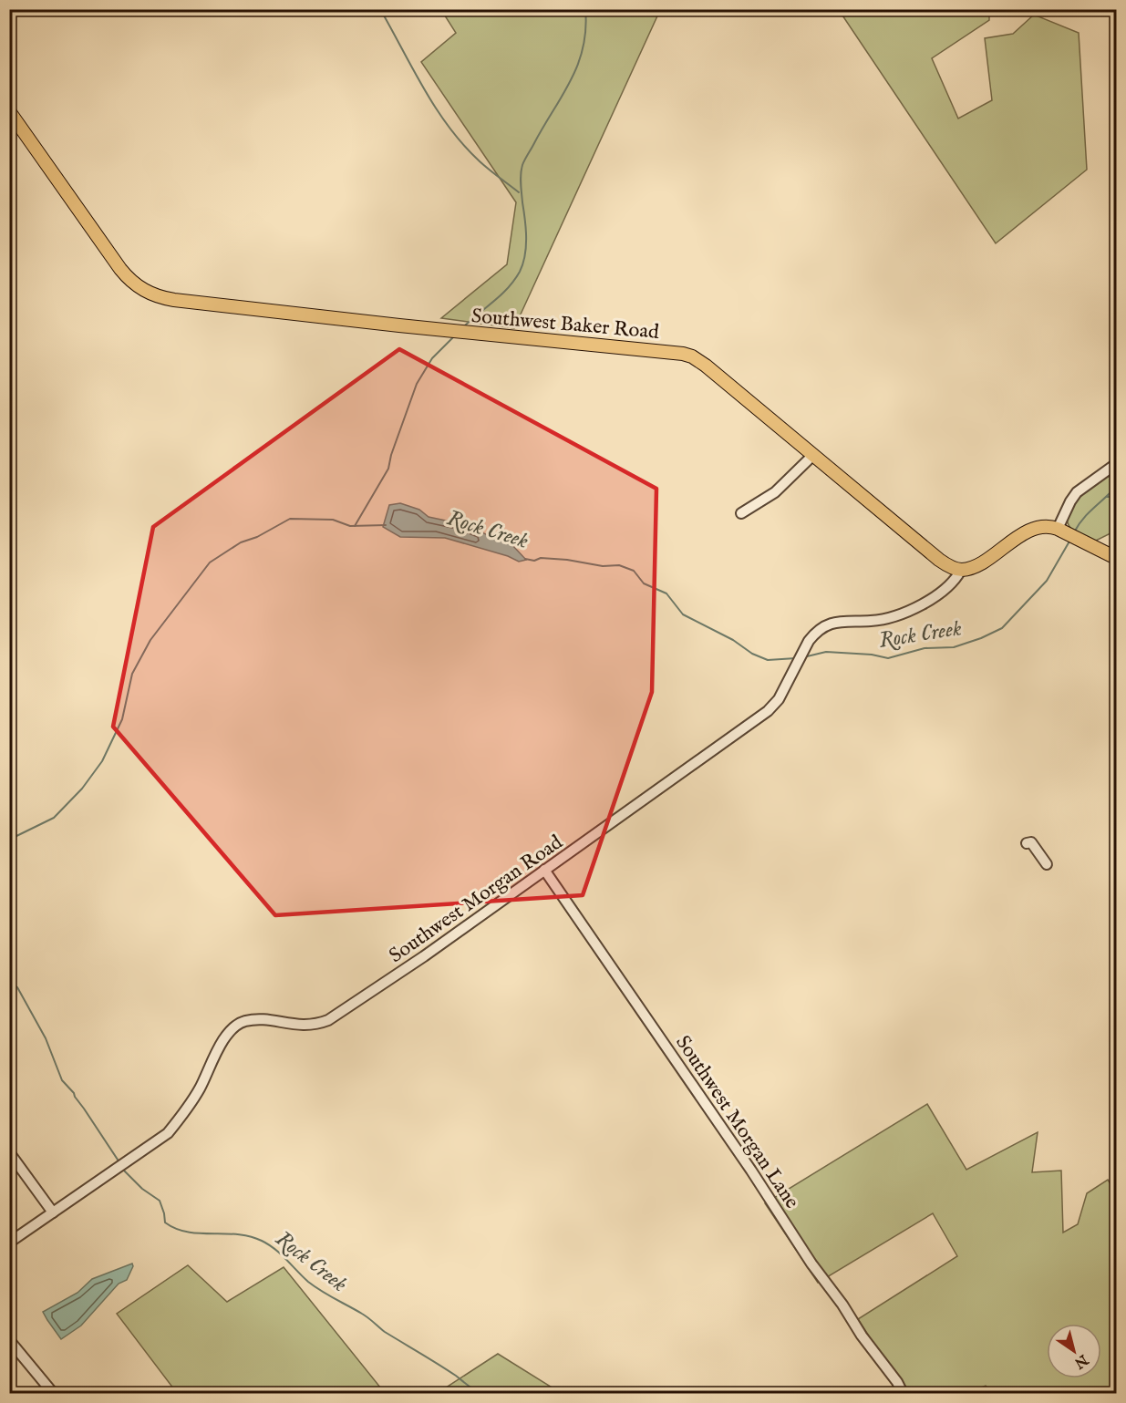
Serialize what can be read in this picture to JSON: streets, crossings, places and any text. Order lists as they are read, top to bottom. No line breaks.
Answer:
{"streets":{"main road":["Southwest Baker Road"],"street":["Southwest Morgan Road","Southwest Morgan Lane"]},"crossings":[["Southwest Baker Road","Southwest Morgan Road"],["Southwest Morgan Road","Southwest Morgan Lane"]],"water":["Rock Creek"],"north":"bottom right"}
